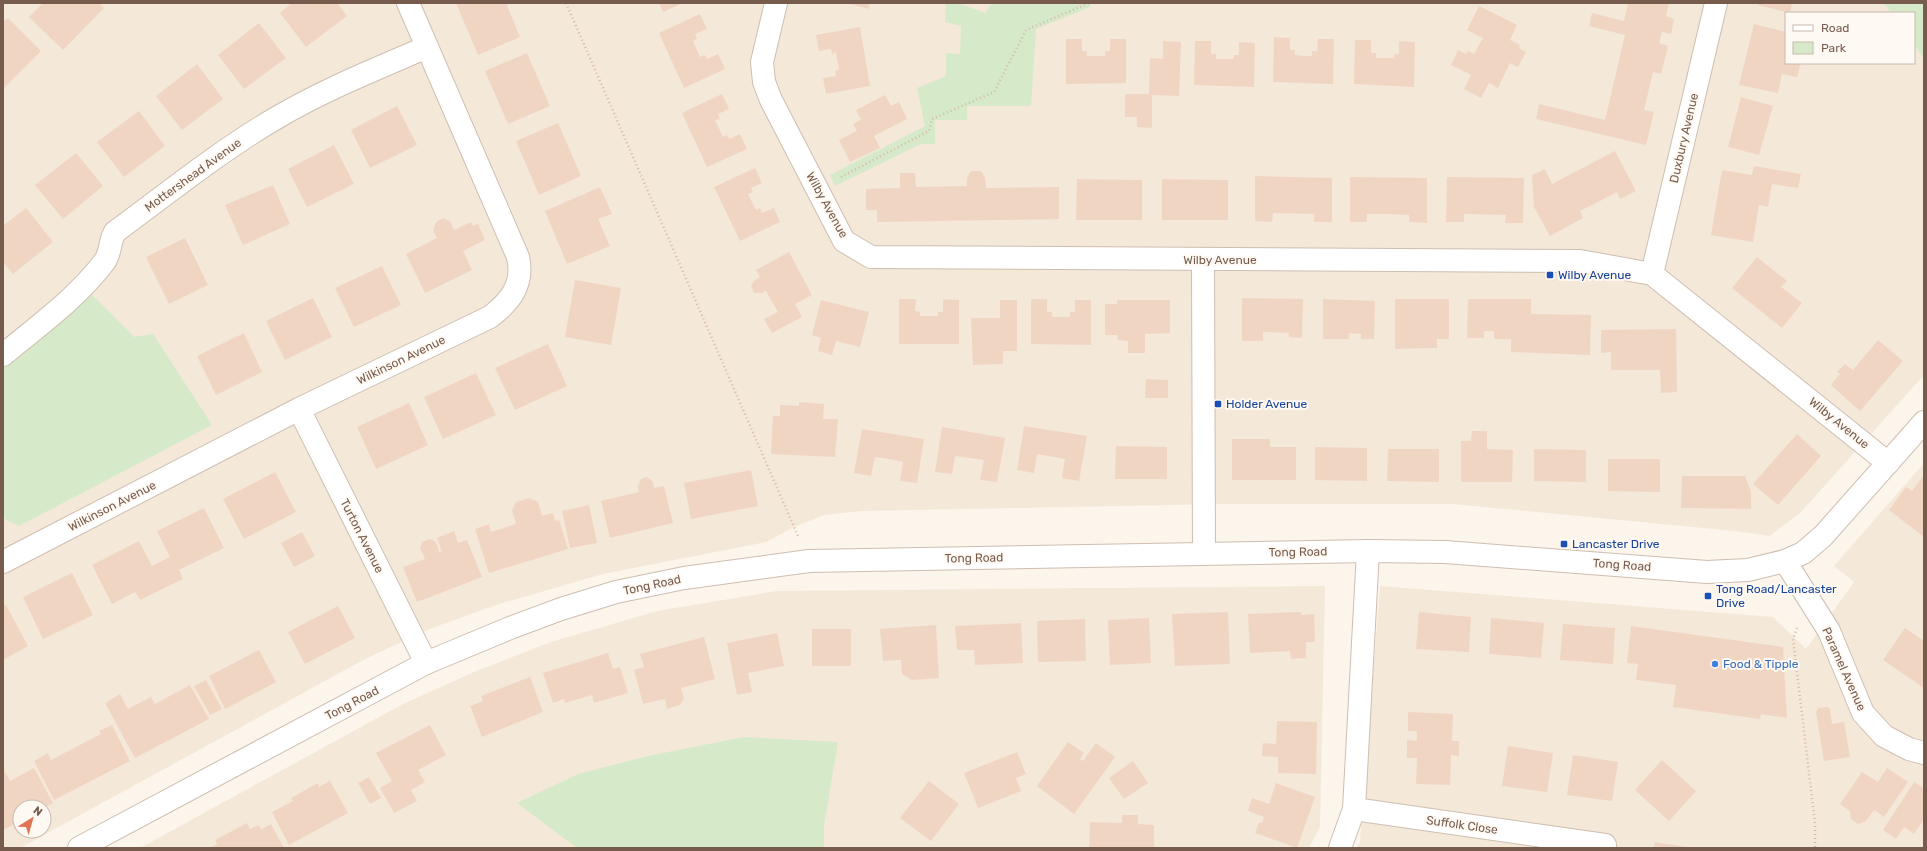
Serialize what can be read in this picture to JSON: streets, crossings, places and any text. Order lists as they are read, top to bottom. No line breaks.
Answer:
{"streets":{"street":["Duxbury Avenue","Mottershead Avenue","Wilby Avenue","Wilkinson Avenue","Turton Avenue","Tong Road","Paramel Avenue","Suffolk Close"]},"crossings":[["Duxbury Avenue","Wilby Avenue"],["Mottershead Avenue","Wilkinson Avenue"],["Wilby Avenue","Tong Road"],["Wilkinson Avenue","Turton Avenue"],["Turton Avenue","Tong Road"],["Tong Road","Paramel Avenue"]],"places":{"transit":["Wilby Avenue","Holder Avenue","Lancaster Drive","Tong Road/Lancaster Drive"],"other":["Food & Tipple"]},"legend":["Road","Park"],"north":"top right"}
